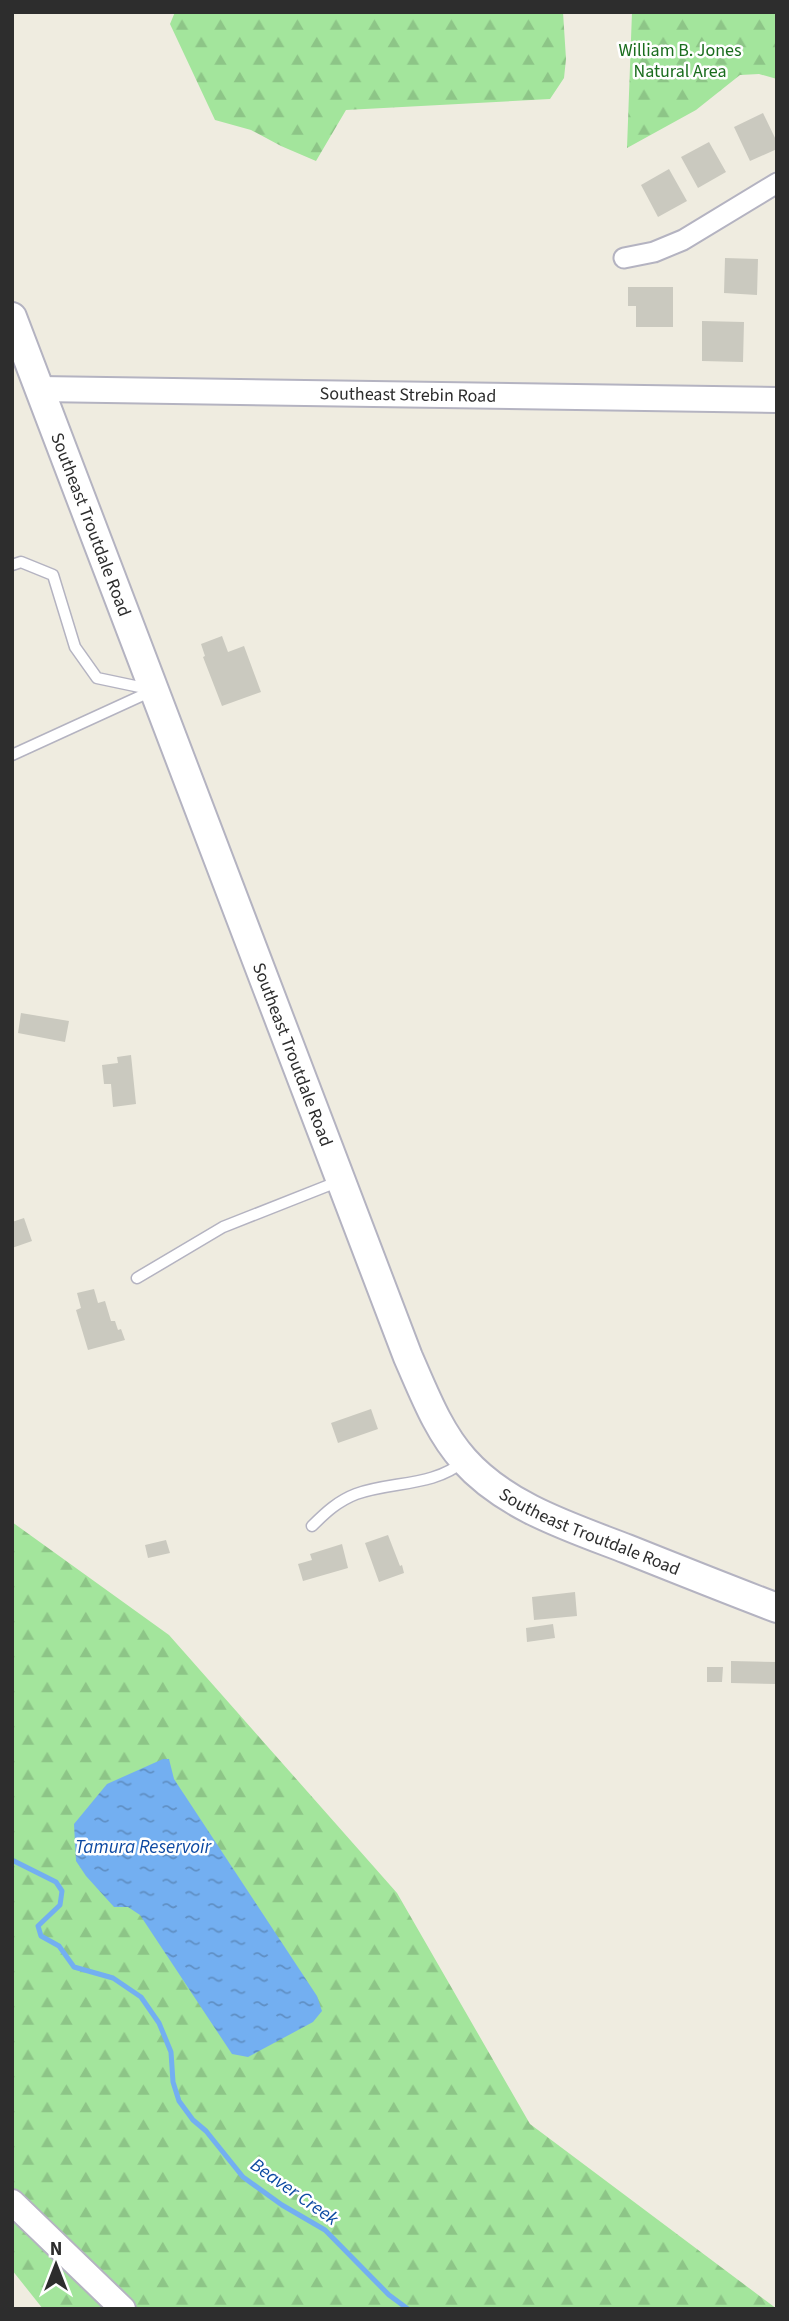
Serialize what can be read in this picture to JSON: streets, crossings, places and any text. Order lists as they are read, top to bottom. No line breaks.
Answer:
{"streets":{"main road":["Southeast Troutdale Road"],"street":["Southeast Strebin Road"]},"crossings":[["Southeast Strebin Road","Southeast Troutdale Road"]],"water":["Tamura Reservoir","Beaver Creek"],"parks":["William B. Jones Natural Area"],"north":"top"}
